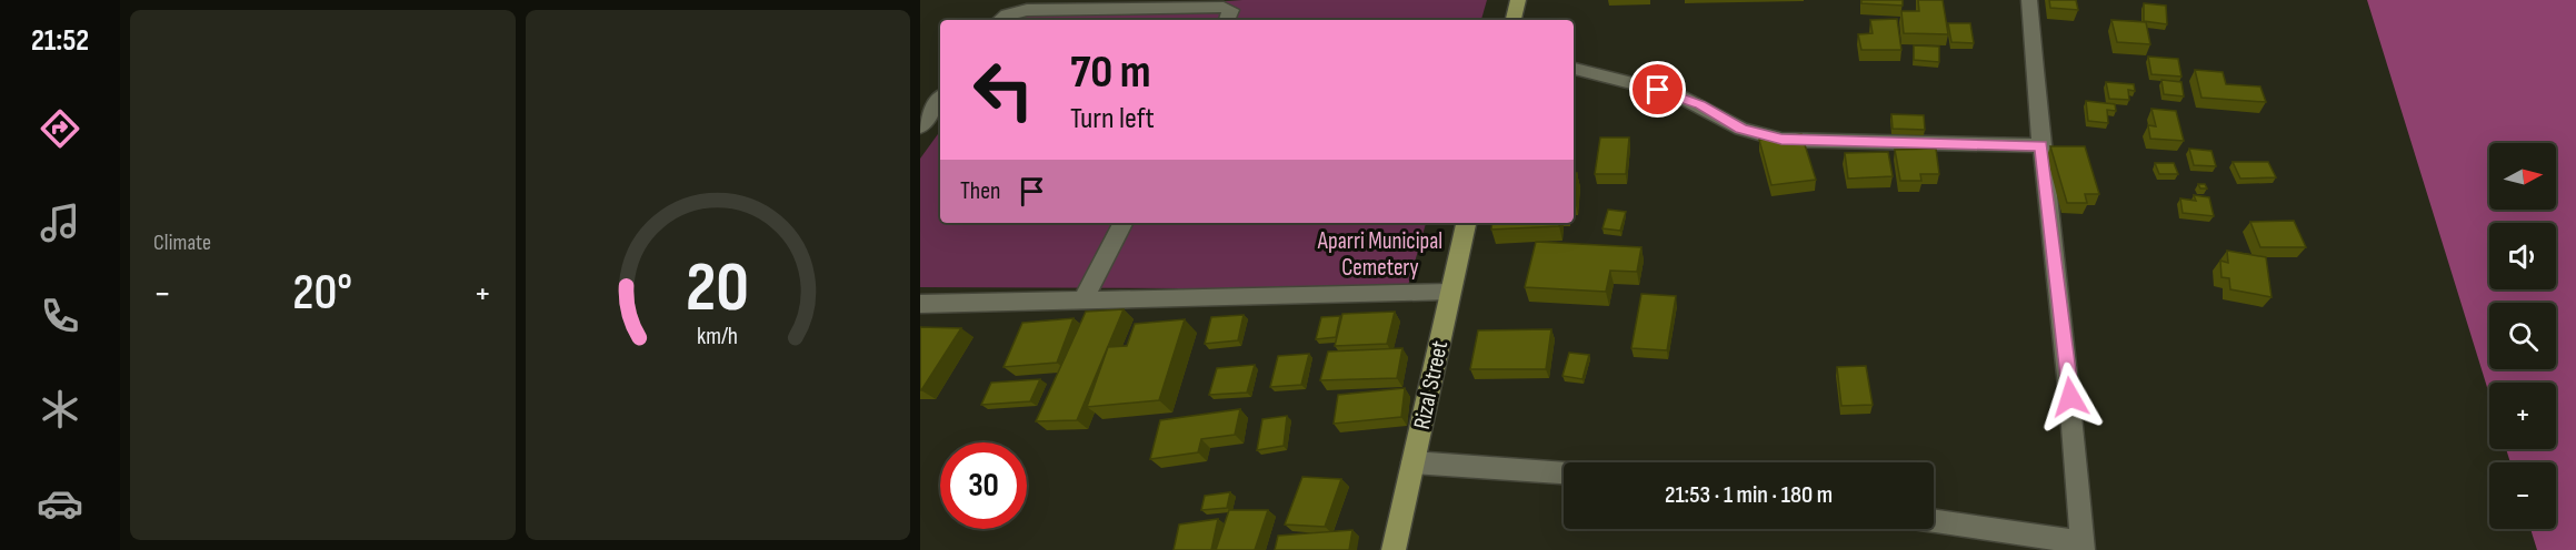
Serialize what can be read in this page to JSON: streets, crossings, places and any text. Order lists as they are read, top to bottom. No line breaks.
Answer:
{"streets":{"main road":["Rizal Street"]},"parks":["Aparri Municipal Cemetery"],"north":"right","page":{"tabs":"21:52","tile":"Climate","turn":["70 m","Turn left"],"map_buttons":["+","−"],"then":"Then","heat":["−","20°","+"],"limit":"30","trip":"21:53 · 1 min · 180 m","gauge":["20","km/h"]}}
